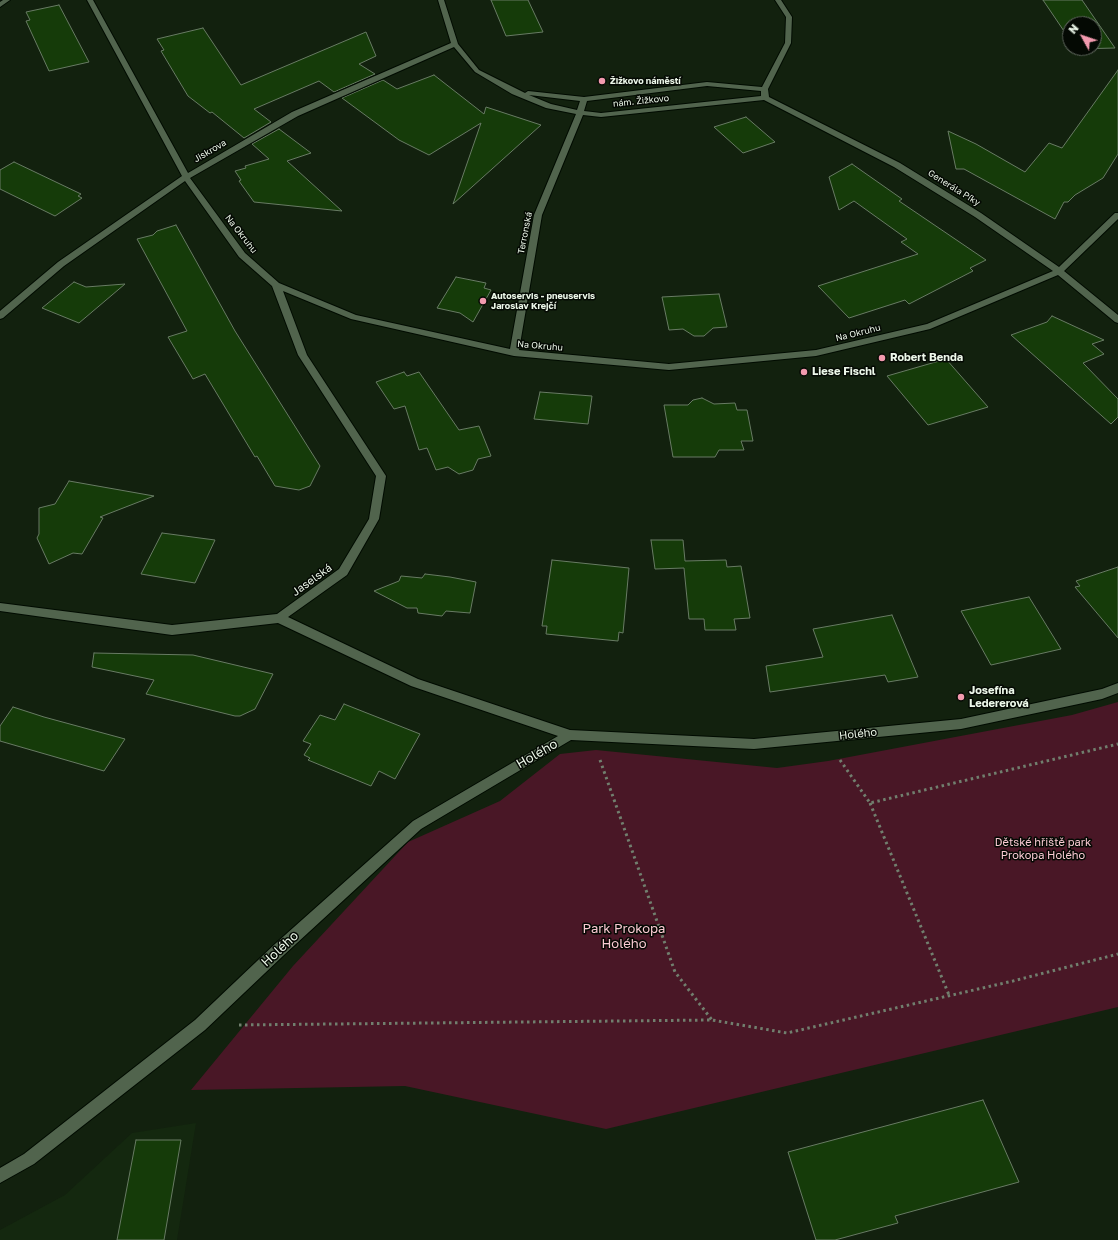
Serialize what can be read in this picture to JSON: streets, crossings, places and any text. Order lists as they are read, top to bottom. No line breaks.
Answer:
{"streets":{"street":["nám. Žižkovo","Jiskrova","Generála Píky","Terronská","Na Okruhu","Jaselská","Holého"]},"crossings":[["nám. Žižkovo","Jiskrova"],["nám. Žižkovo","Generála Píky"],["nám. Žižkovo","Terronská"],["Jiskrova","Na Okruhu"],["Generála Píky","Na Okruhu"],["Terronská","Na Okruhu"],["Na Okruhu","Jaselská"],["Jaselská","Holého"]],"parks":["Dětské hřiště park Prokopa Holého","Park Prokopa Holého"],"places":["Žižkovo náměstí","Autoservis - pneuservis Jaroslav Krejčí","Robert Benda","Liese Fischl","Josefína Ledererová"],"north":"top left"}
